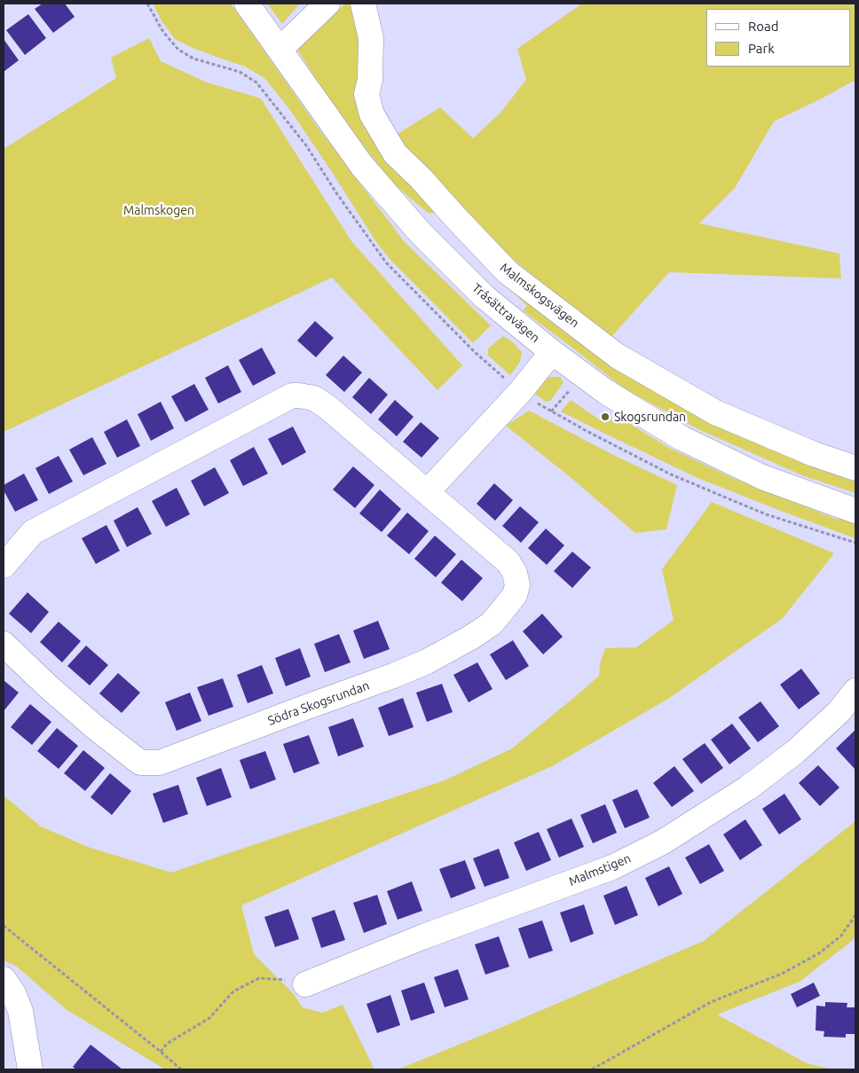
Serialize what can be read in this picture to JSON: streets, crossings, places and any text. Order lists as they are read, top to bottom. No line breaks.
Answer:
{"streets":{"street":["Malmskogsvägen","Tråsättravägen","Södra Skogsrundan","Malmstigen"]},"parks":["Malmskogen"],"places":["Skogsrundan"],"legend":["Road","Park"]}
